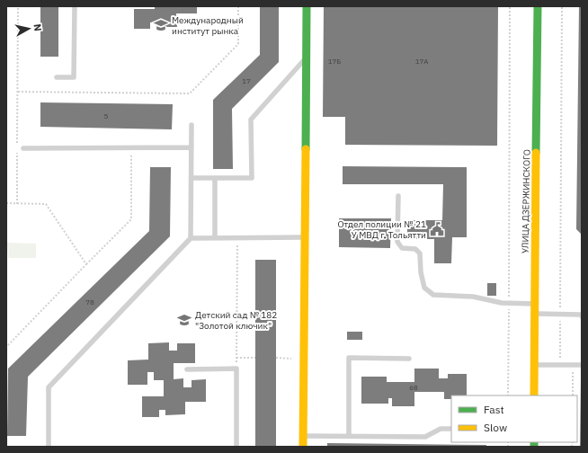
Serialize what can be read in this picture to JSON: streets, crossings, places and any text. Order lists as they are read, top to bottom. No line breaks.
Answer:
{"streets":{"street":["УЛИЦА ДЗЕРЖИНСКОГО"]},"places":{"school or university":["Международный институт рынка","Детский сад № 182 \"Золотой ключик\""],"public building":["Отдел полиции № 21 У МВД г. Тольятти"]},"house_numbers":["17Б","17А","17","5","78","68"],"legend":["Fast","Slow"],"north":"right"}
